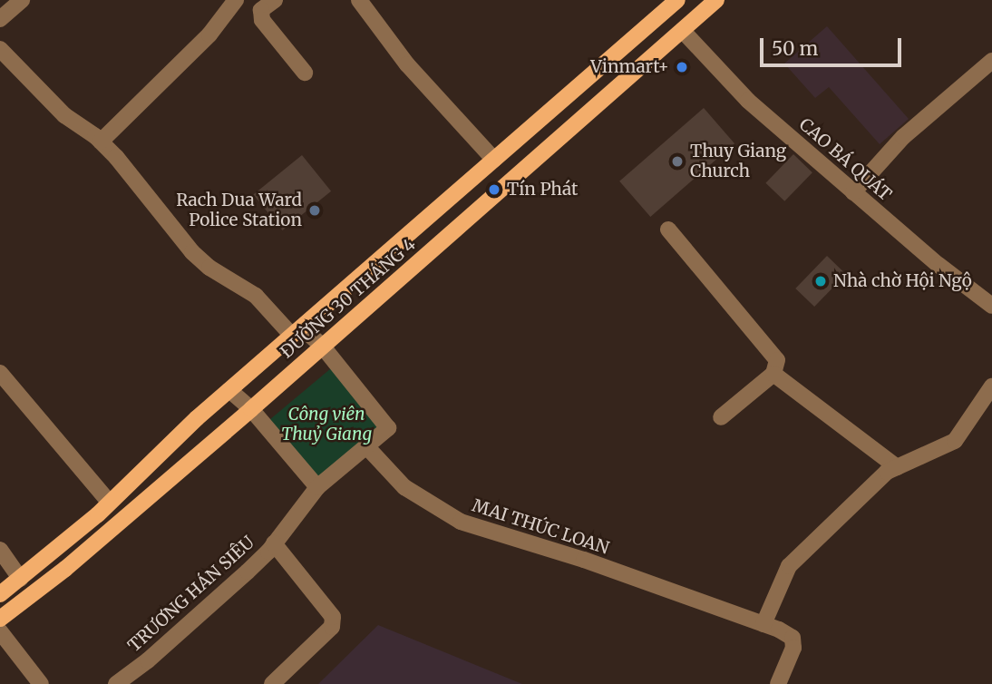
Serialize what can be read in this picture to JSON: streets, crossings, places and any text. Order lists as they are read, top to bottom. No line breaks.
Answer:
{"streets":{"main road":["ĐƯỜNG 30 THÁNG 4"],"street":["CAO BÁ QUÁT","MAI THÚC LOAN","TRƯƠNG HÁN SIÊU"]},"crossings":[["CAO BÁ QUÁT","ĐƯỜNG 30 THÁNG 4"],["MAI THÚC LOAN","TRƯƠNG HÁN SIÊU"]],"parks":["Công viên Thuỷ Giang"],"places":["Vinmart+","Thuy Giang Church","Tín Phát","Rach Dua Ward Police Station","Nhà chờ Hội Ngộ"],"scale_bar":"50 m"}
